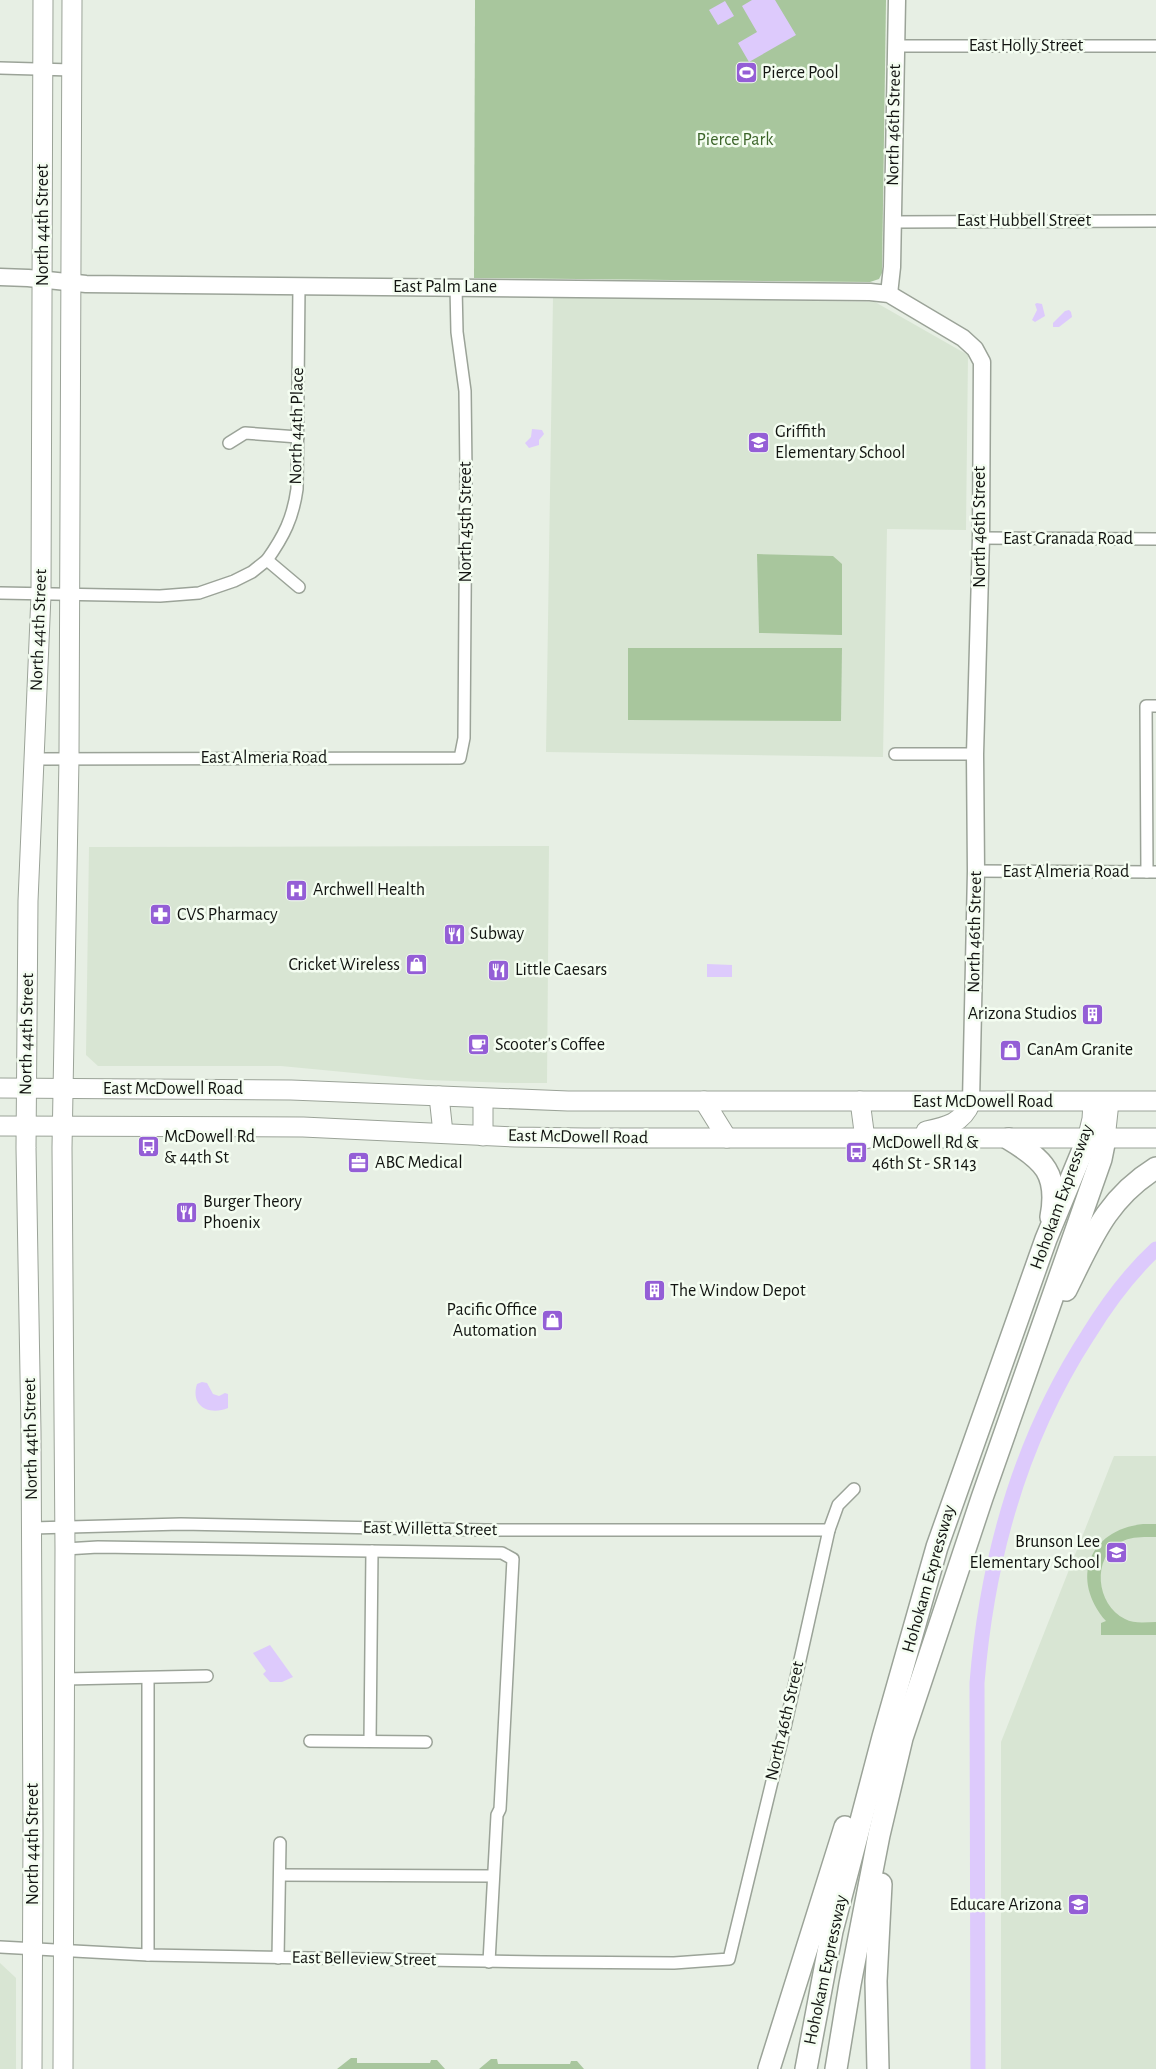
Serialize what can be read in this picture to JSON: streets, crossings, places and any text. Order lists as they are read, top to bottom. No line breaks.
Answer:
{"streets":{"highway":["Hohokam Expressway"],"main road":["North 44th Street","East McDowell Road"],"street":["East Holly Street","North 46th Street","East Hubbell Street","East Palm Lane","North 44th Place","North 45th Street","East Granada Road","East Almeria Road","East Willetta Street","East Belleview Street"]},"crossings":[["East Holly Street","North 46th Street"],["North 46th Street","East Hubbell Street"],["North 46th Street","East Palm Lane"],["North 46th Street","East Granada Road"],["North 46th Street","East Almeria Road"],["North 46th Street","East McDowell Road"],["North 46th Street","East Willetta Street"],["North 46th Street","East Belleview Street"],["North 44th Street","East Palm Lane"],["North 44th Street","East Almeria Road"],["North 44th Street","East McDowell Road"],["North 44th Street","East Willetta Street"],["North 44th Street","East Belleview Street"],["East Palm Lane","North 44th Place"],["East Palm Lane","North 45th Street"],["North 45th Street","East Almeria Road"],["East McDowell Road","Hohokam Expressway"]],"parks":["Pierce Park"],"places":{"sports":["Pierce Pool"],"school or university":["Griffith Elementary School","Brunson Lee Elementary School","Educare Arizona"],"hospital":["Archwell Health"],"pharmacy":["CVS Pharmacy"],"restaurant":["Subway","Little Caesars","Burger Theory Phoenix"],"shop":["Cricket Wireless","CanAm Granite","Pacific Office Automation"],"building":["Arizona Studios","The Window Depot"],"cafe":["Scooter's Coffee"],"bus stop":["McDowell Rd & 44th St","McDowell Rd & 46th St - SR 143"],"office":["ABC Medical"]}}
